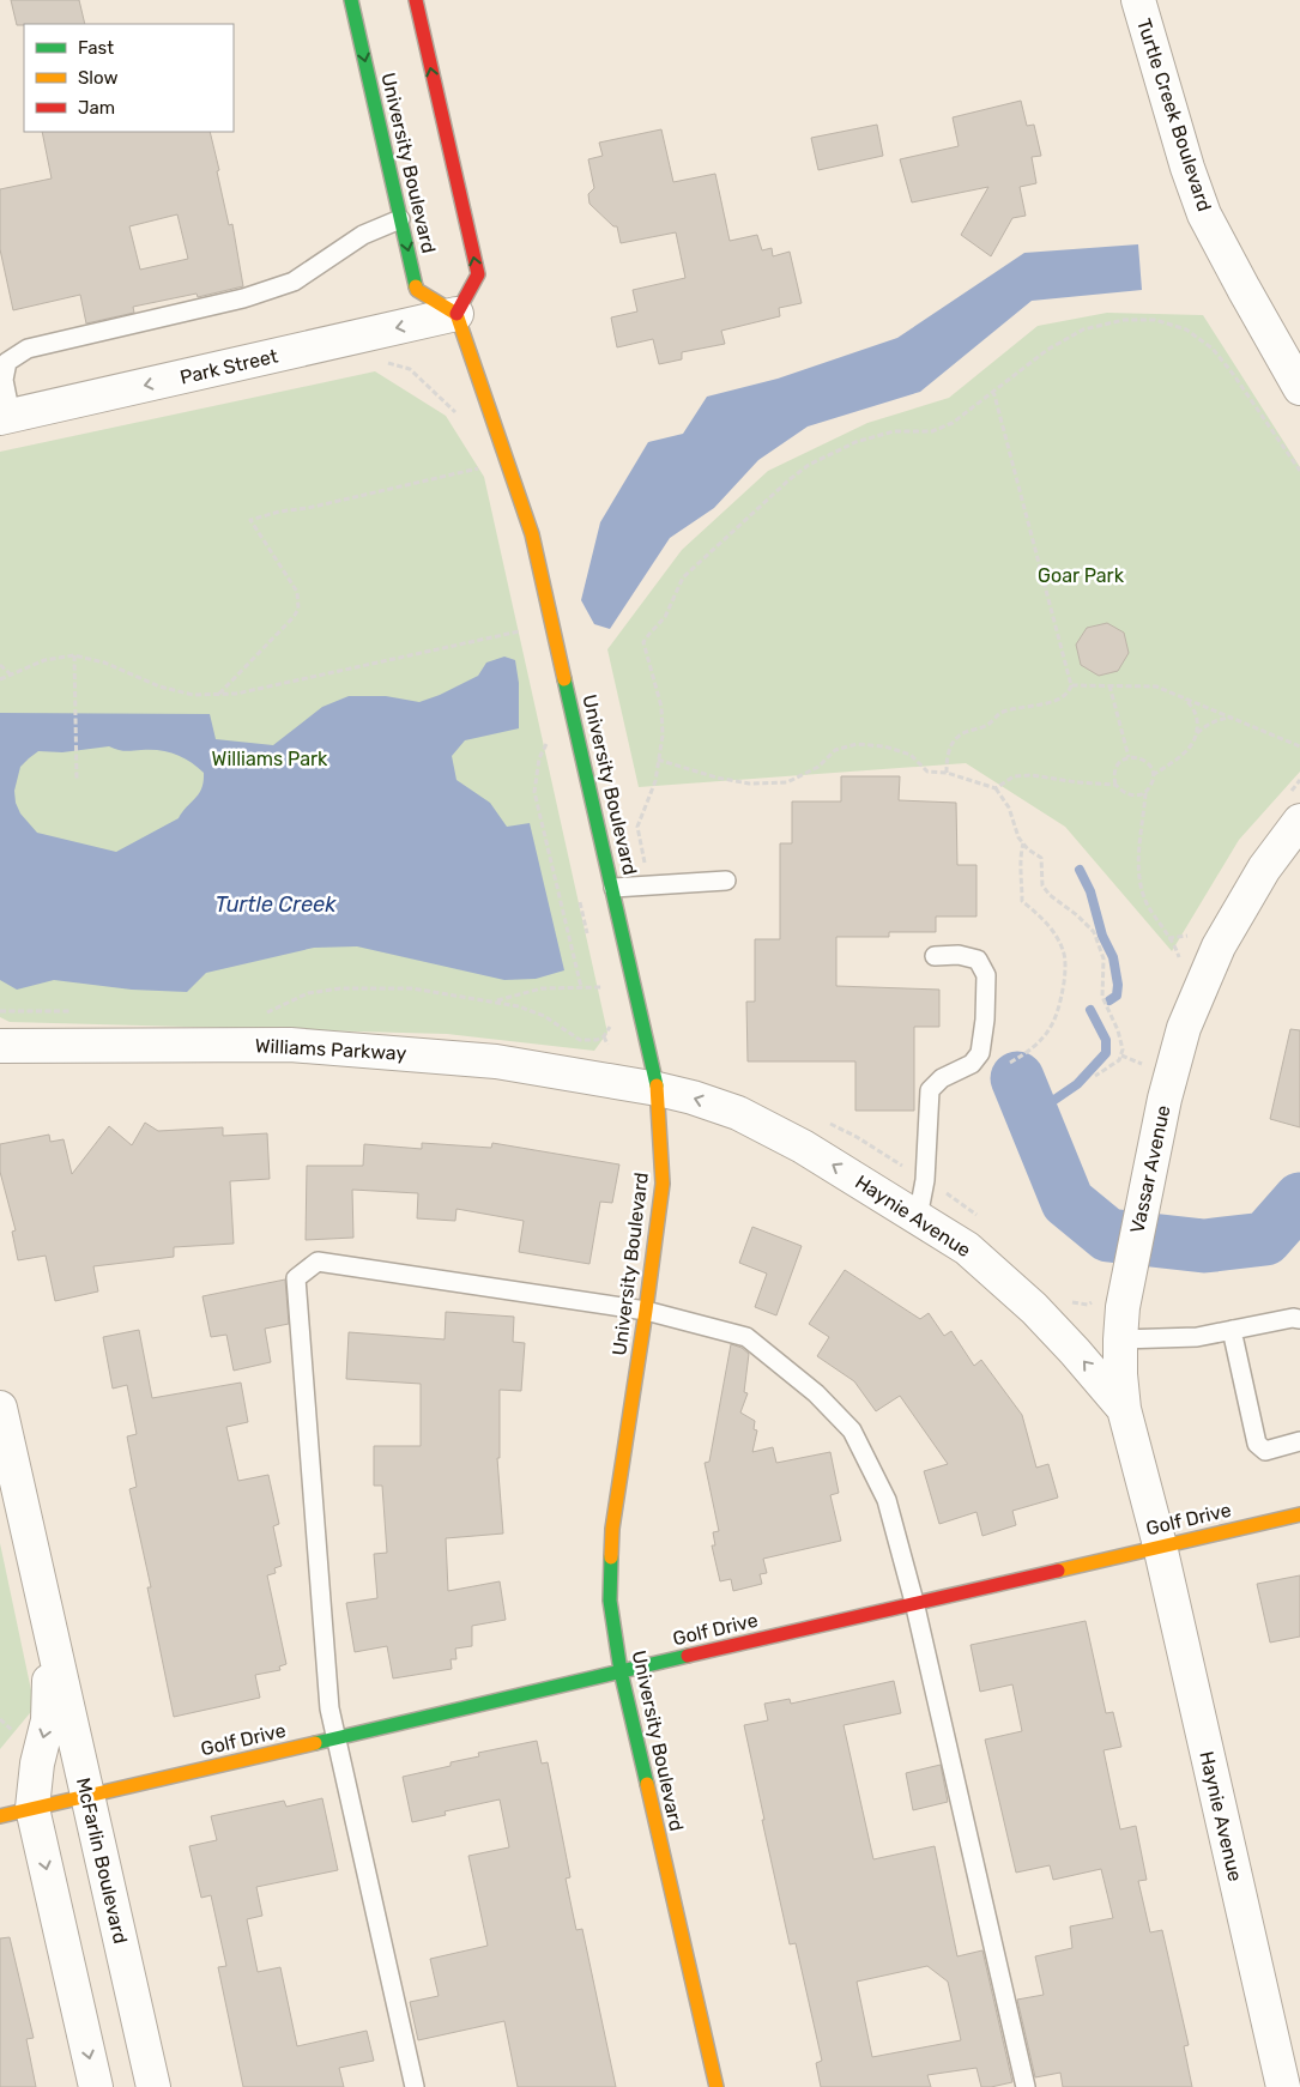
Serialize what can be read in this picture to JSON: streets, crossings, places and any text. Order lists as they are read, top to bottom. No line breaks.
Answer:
{"streets":{"street":["Turtle Creek Boulevard","University Boulevard","Park Street","Williams Parkway","Vassar Avenue","Haynie Avenue","Golf Drive","McFarlin Boulevard"]},"crossings":[["University Boulevard","Park Street"],["University Boulevard","Williams Parkway"],["University Boulevard","Haynie Avenue"],["University Boulevard","Golf Drive"],["Williams Parkway","Haynie Avenue"],["Vassar Avenue","Haynie Avenue"],["Vassar Avenue","Golf Drive"],["Haynie Avenue","Golf Drive"],["Golf Drive","McFarlin Boulevard"]],"one_way":["Park Street","Haynie Avenue"],"water":["Turtle Creek"],"parks":["Goar Park","Williams Park"],"legend":["Fast","Slow","Jam"]}
